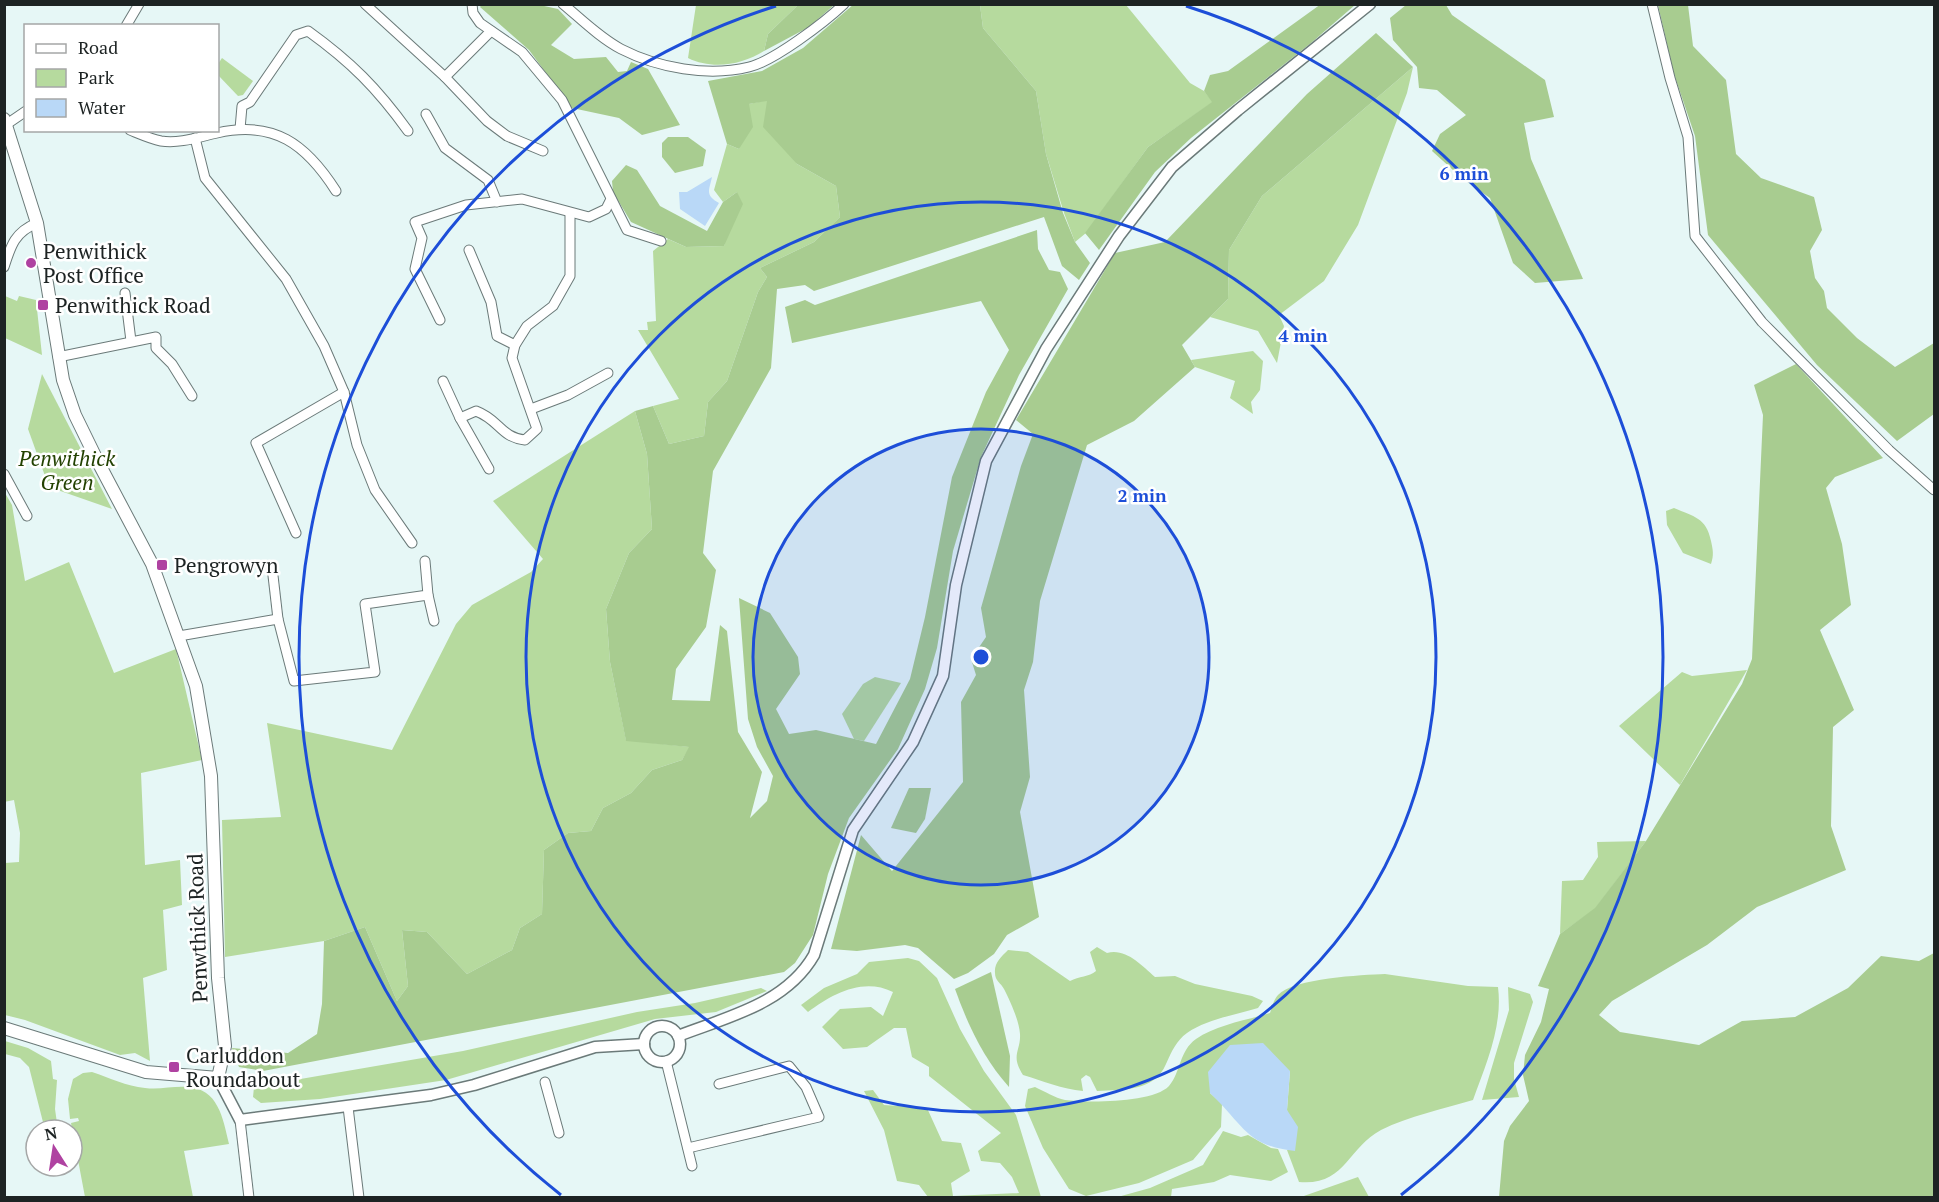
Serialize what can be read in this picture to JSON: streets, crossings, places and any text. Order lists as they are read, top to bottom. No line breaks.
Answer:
{"streets":{"main road":["Penwthick Road"]},"parks":["Penwithick Green"],"places":{"other":["Penwithick Post Office"],"transit":["Penwithick Road","Pengrowyn","Carluddon Roundabout"]},"legend":["Road","Park","Water"],"north":"top","rings":["6 min","4 min","2 min"]}
